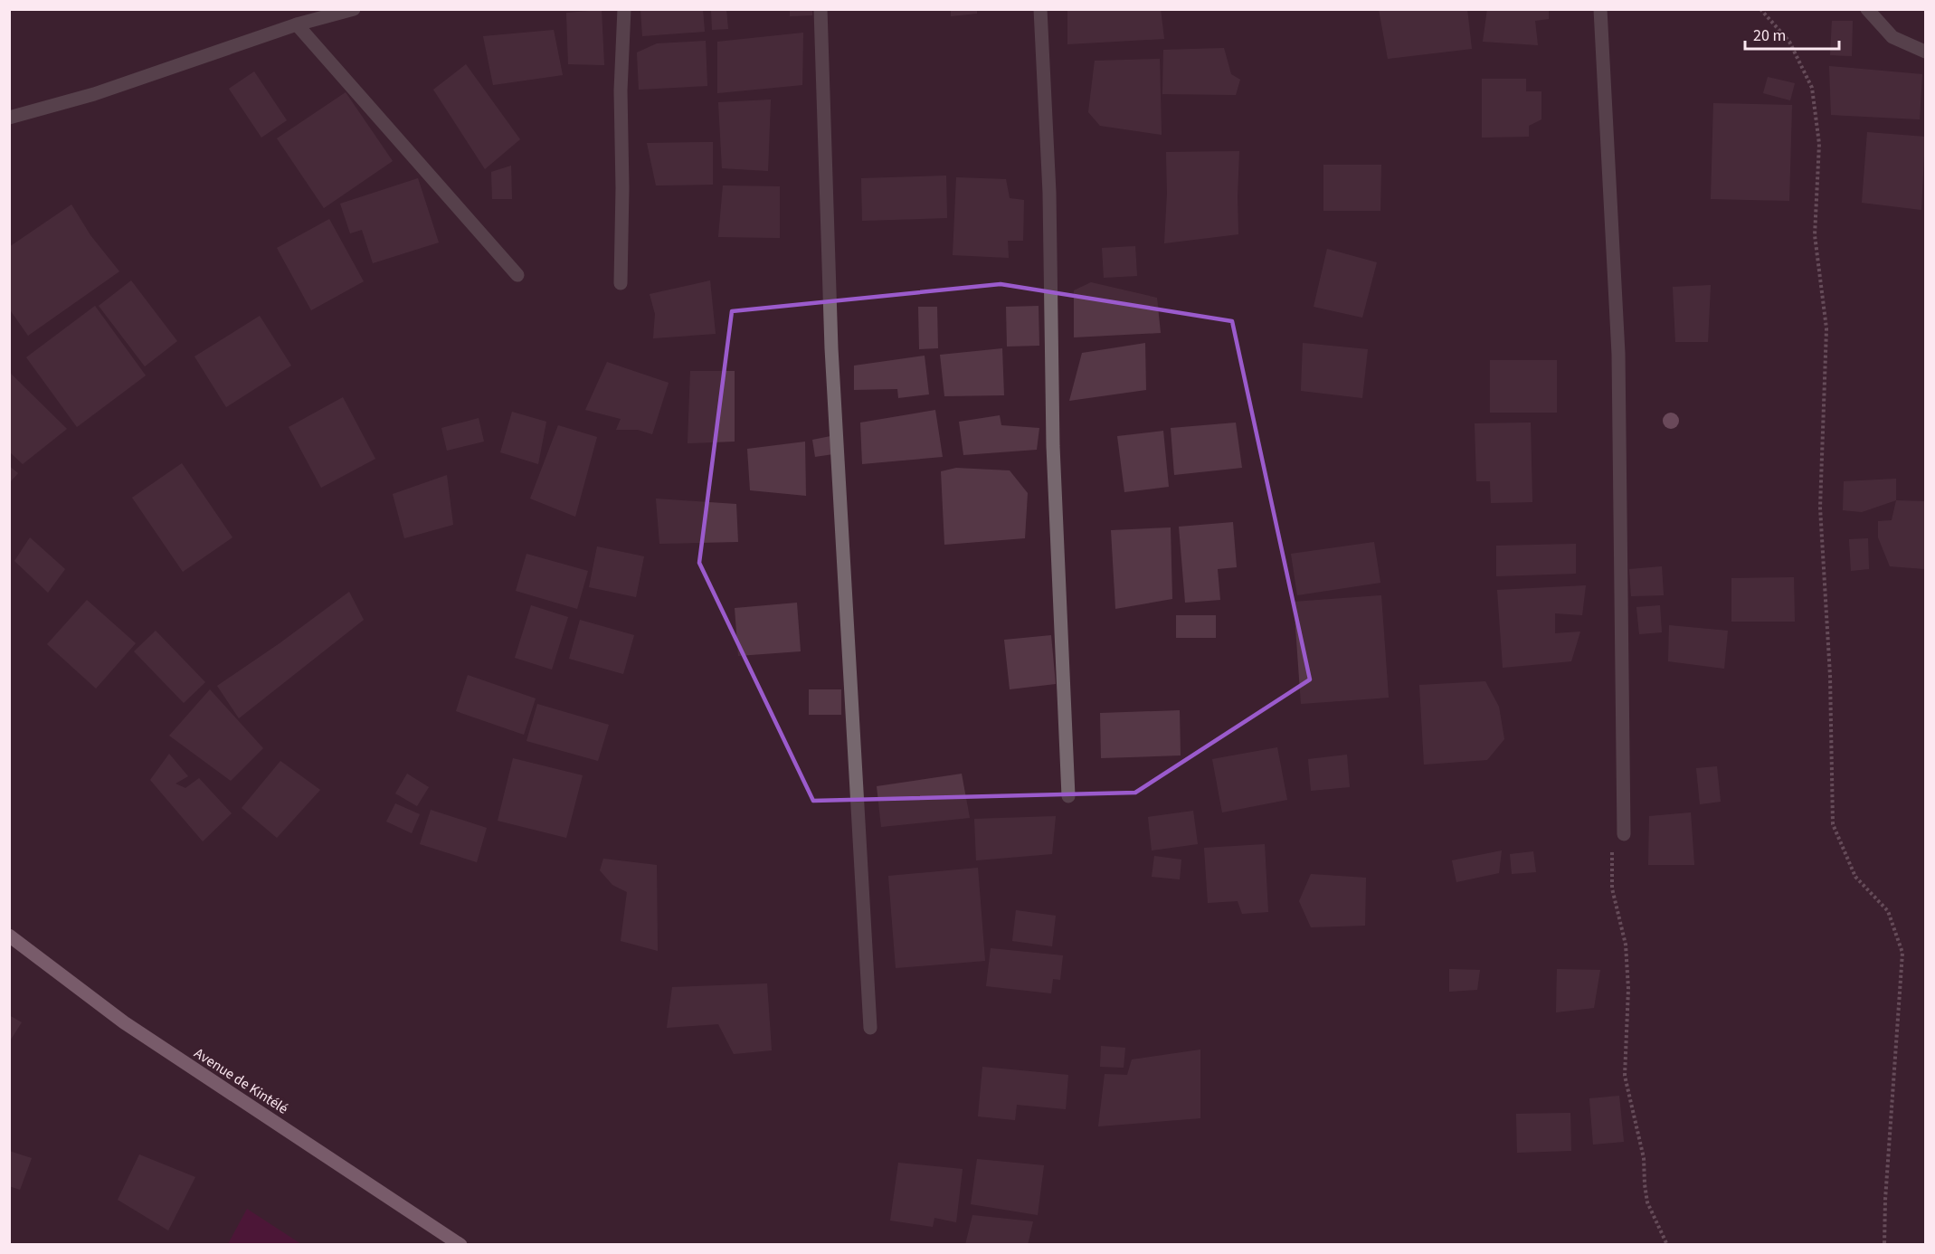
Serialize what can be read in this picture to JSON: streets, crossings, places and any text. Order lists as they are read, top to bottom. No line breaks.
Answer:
{"streets":{"main road":["Avenue de Kintélé"]},"scale_bar":"20 m"}
